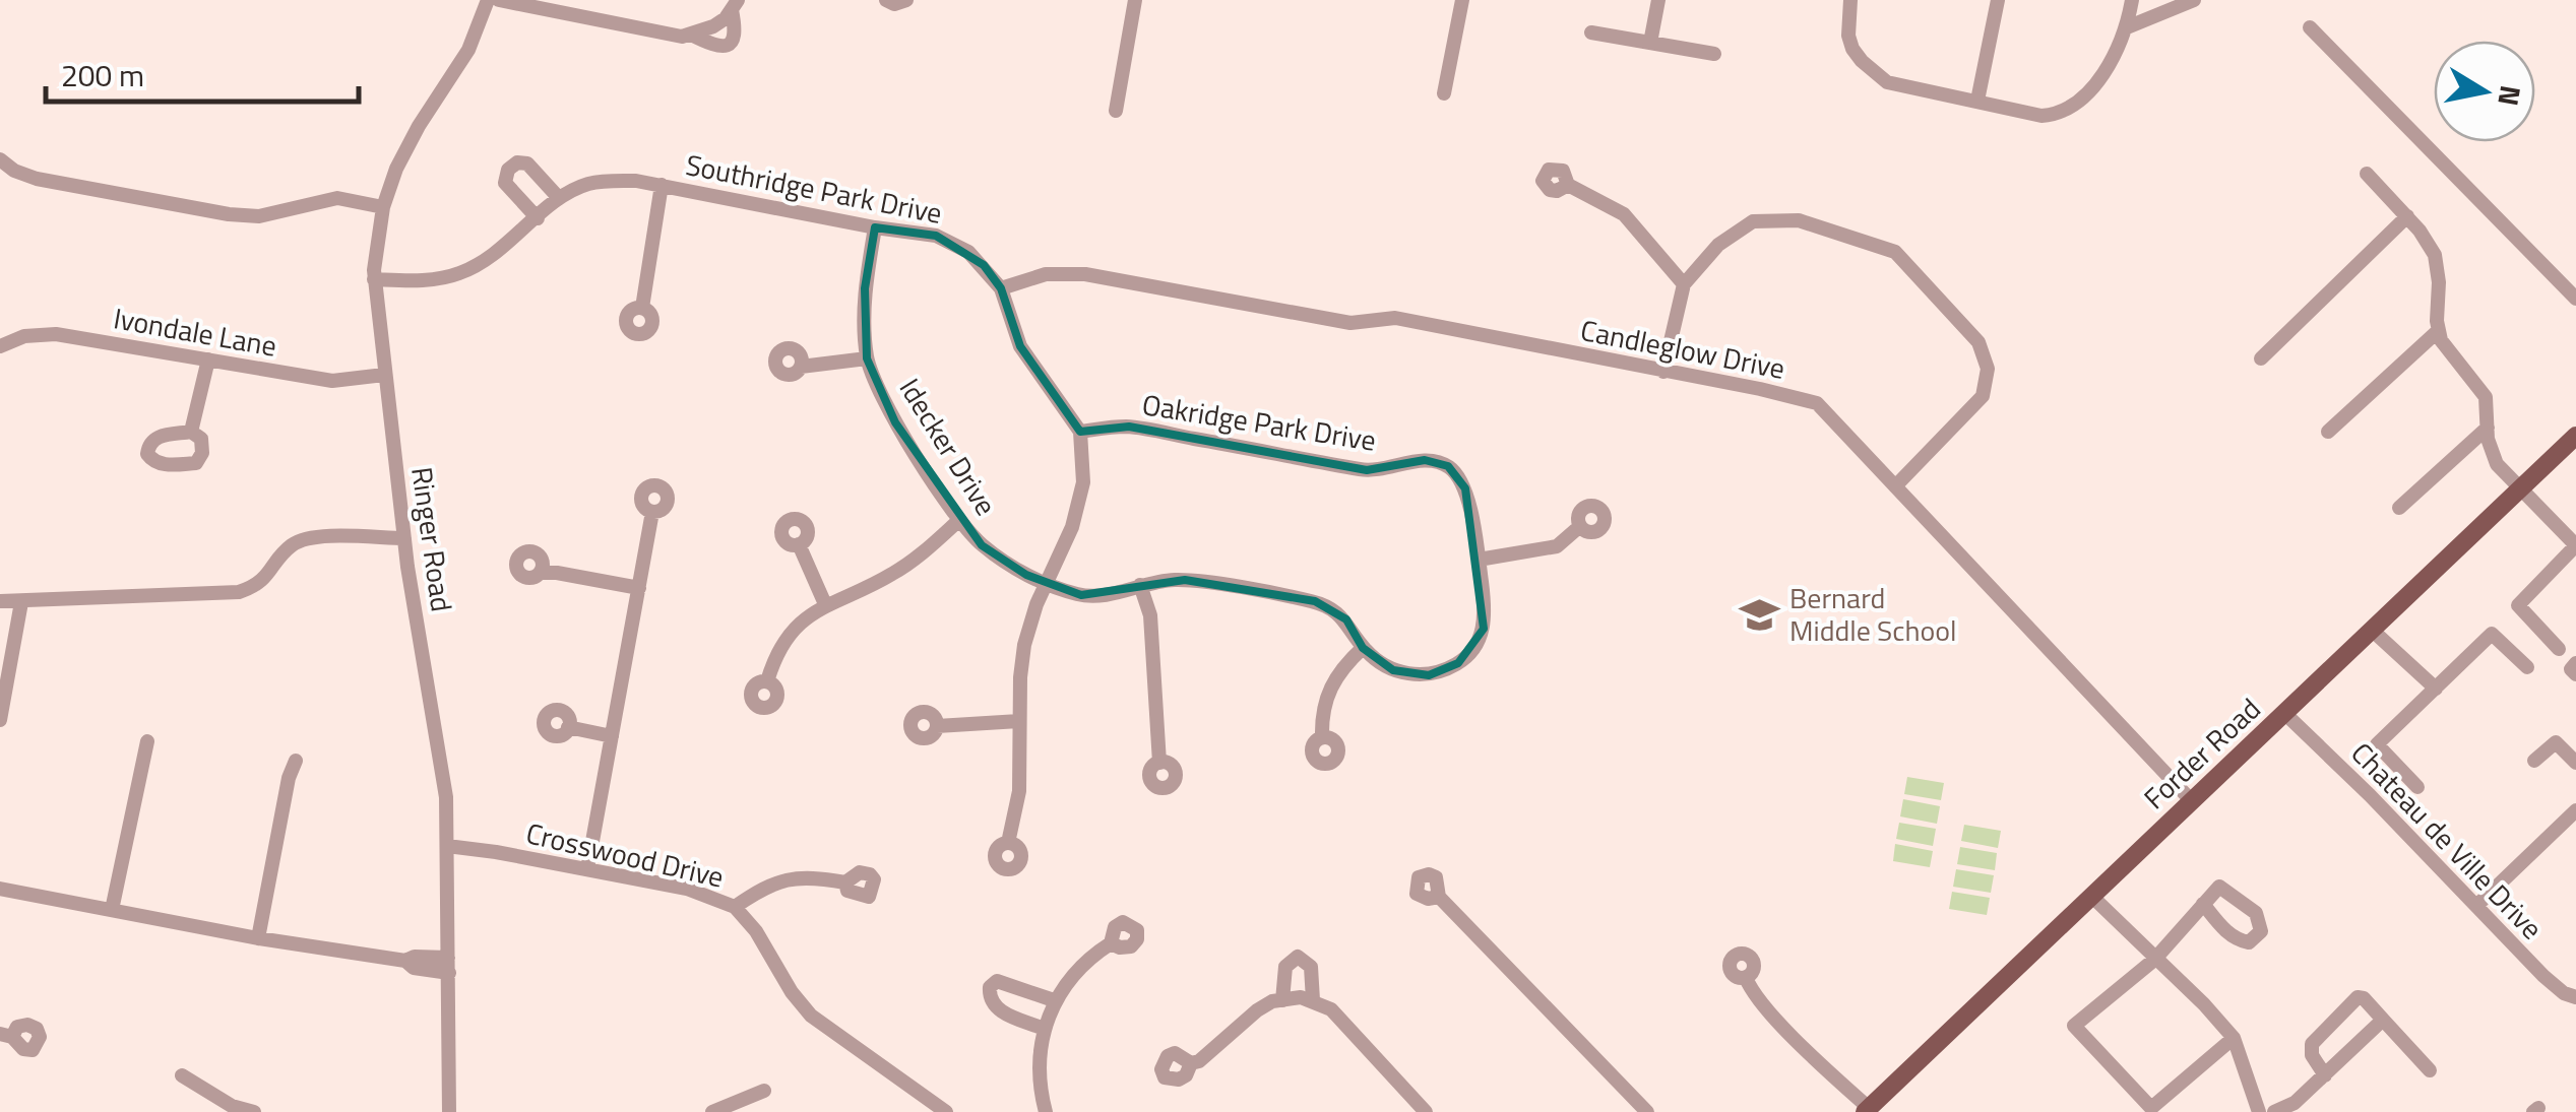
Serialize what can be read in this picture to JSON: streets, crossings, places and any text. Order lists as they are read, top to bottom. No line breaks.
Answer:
{"streets":{"main road":["Forder Road"],"street":["Southridge Park Drive","Ivondale Lane","Candleglow Drive","Oakridge Park Drive","Idecker Drive","Ringer Road","Chateau de Ville Drive","Crosswood Drive"]},"crossings":[["Southridge Park Drive","Candleglow Drive"],["Southridge Park Drive","Oakridge Park Drive"],["Southridge Park Drive","Idecker Drive"],["Southridge Park Drive","Ringer Road"],["Ivondale Lane","Ringer Road"],["Candleglow Drive","Forder Road"],["Oakridge Park Drive","Idecker Drive"],["Ringer Road","Crosswood Drive"],["Forder Road","Chateau de Ville Drive"]],"places":{"school or university":["Bernard Middle School"]},"scale_bar":"200 m","north":"right"}
